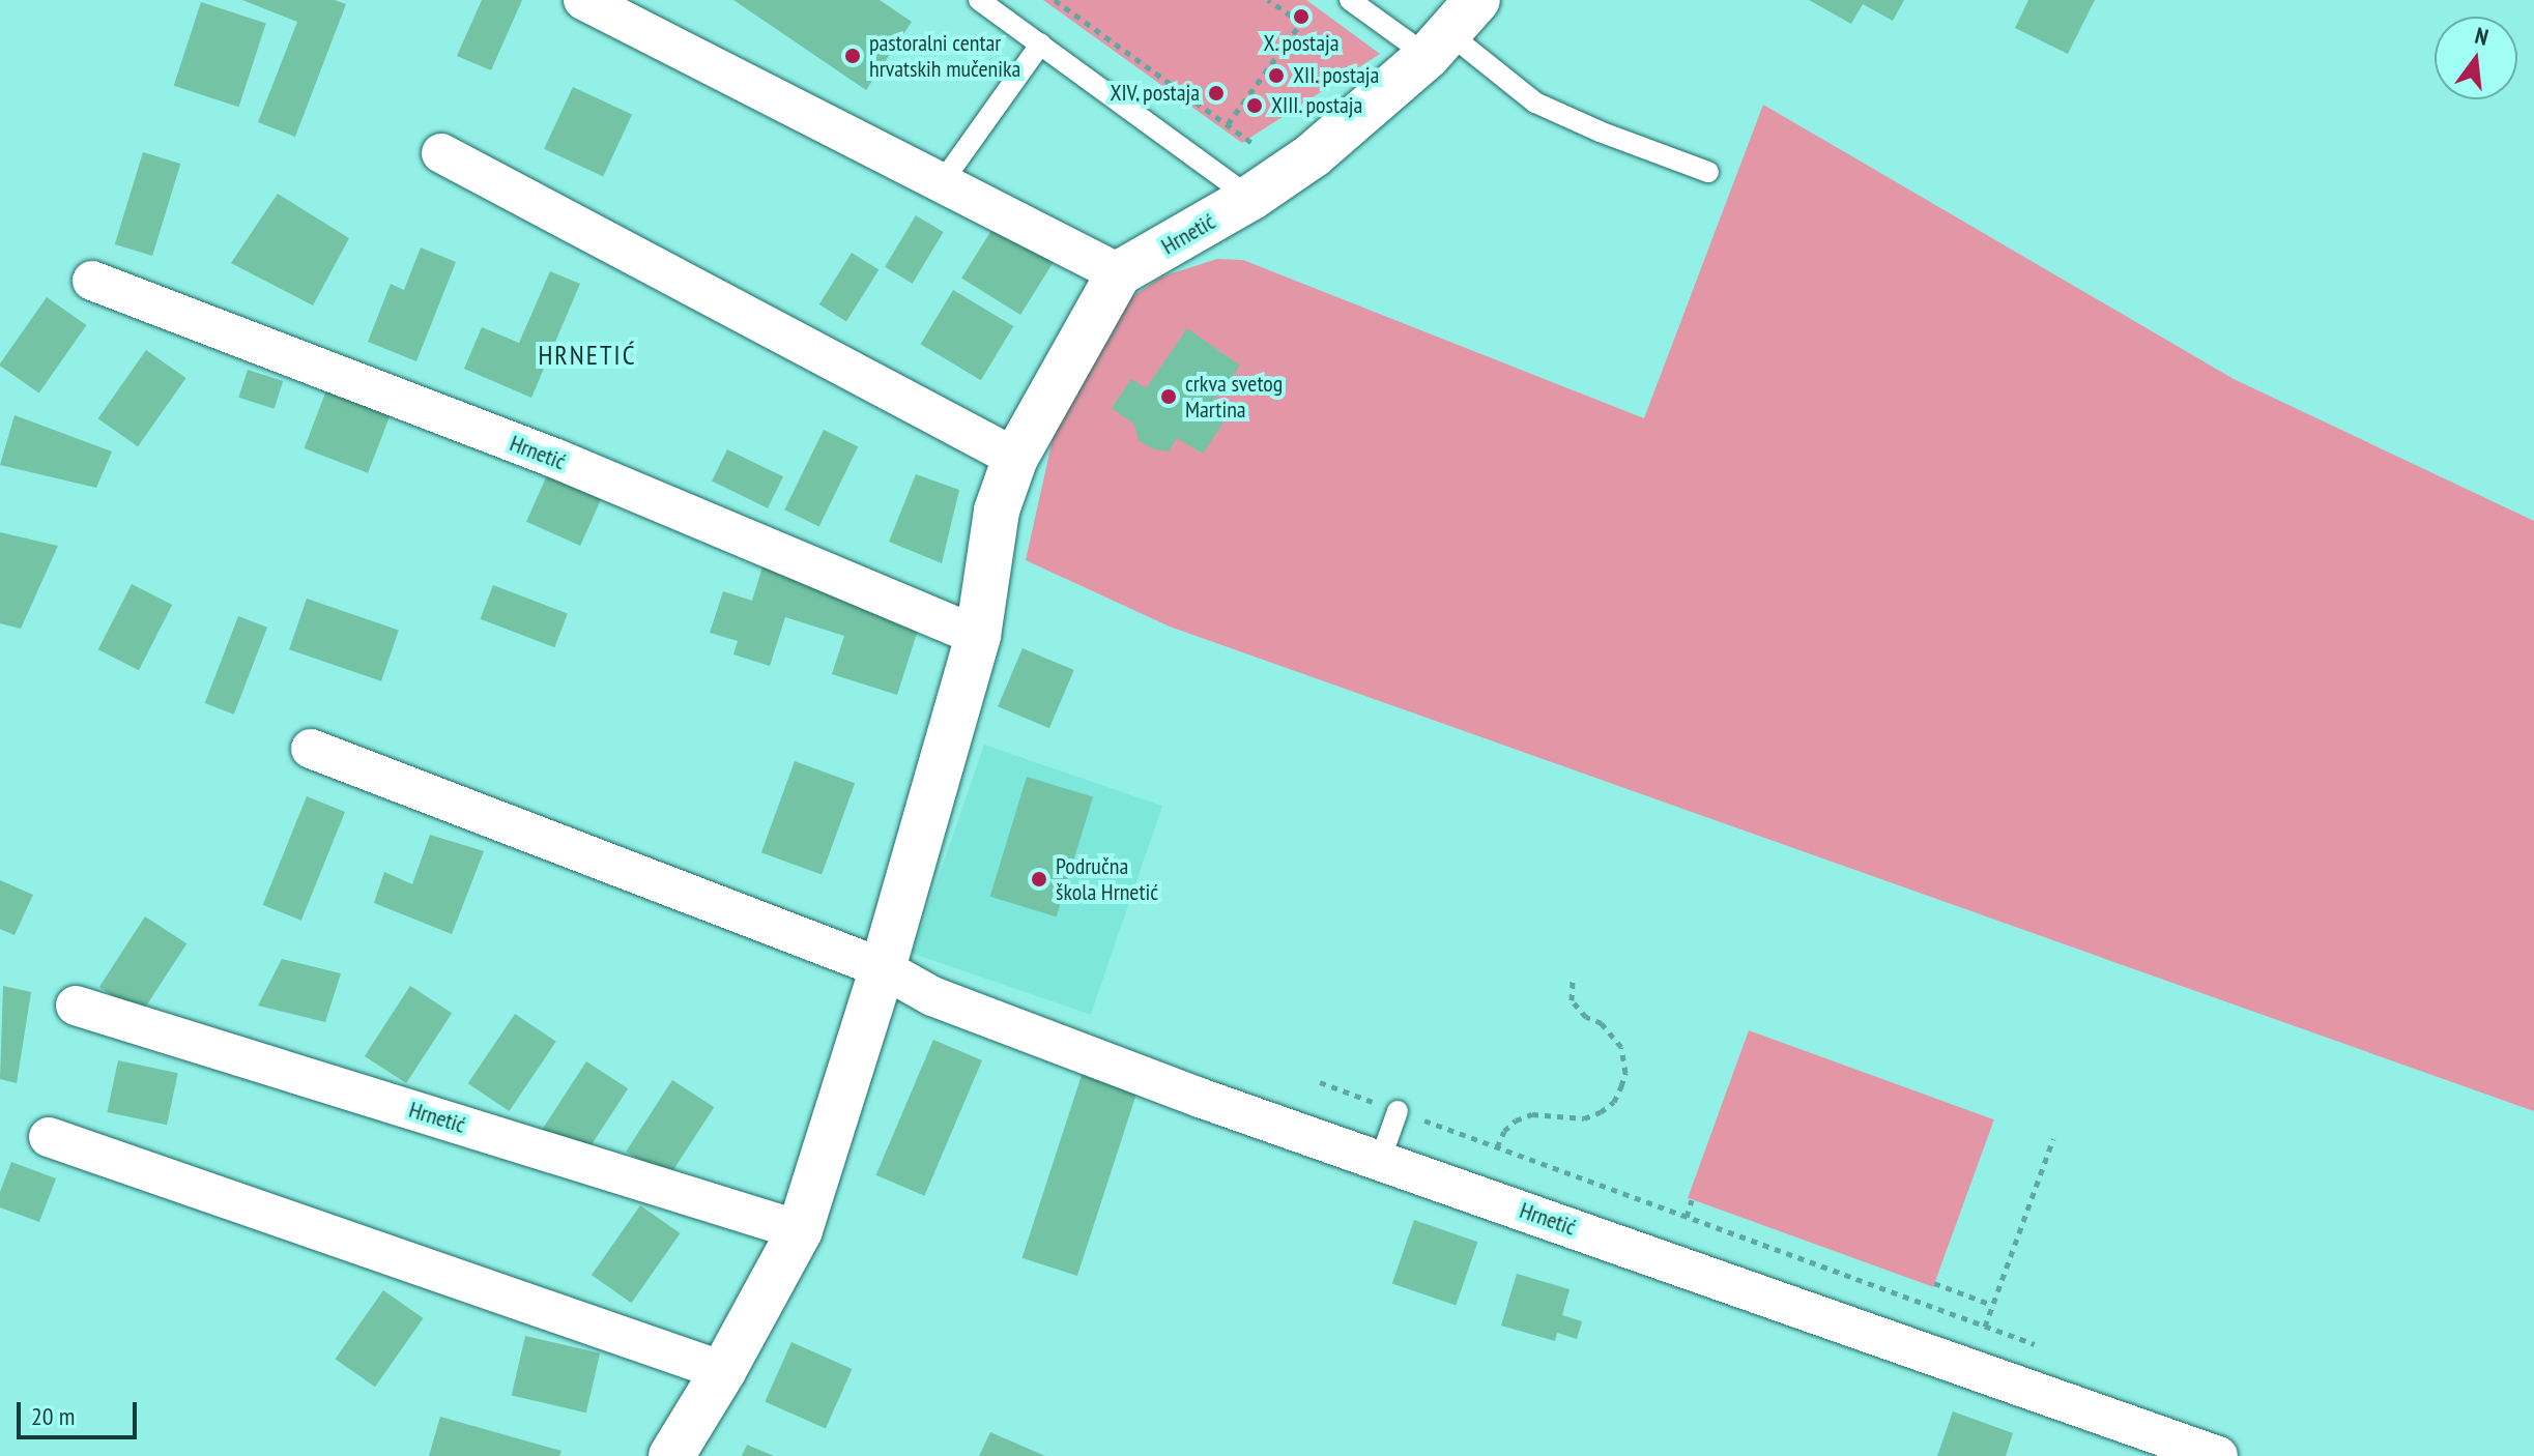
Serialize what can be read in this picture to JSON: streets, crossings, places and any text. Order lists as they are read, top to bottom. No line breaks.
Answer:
{"streets":{"street":["Hrnetić"]},"districts":["HRNETIĆ"],"places":["X. postaja","pastoralni centar hrvatskih mučenika","XII. postaja","XIV. postaja","XIII. postaja","crkva svetog Martina","Područna škola Hrnetić"],"scale_bar":"20 m","north":"top"}
